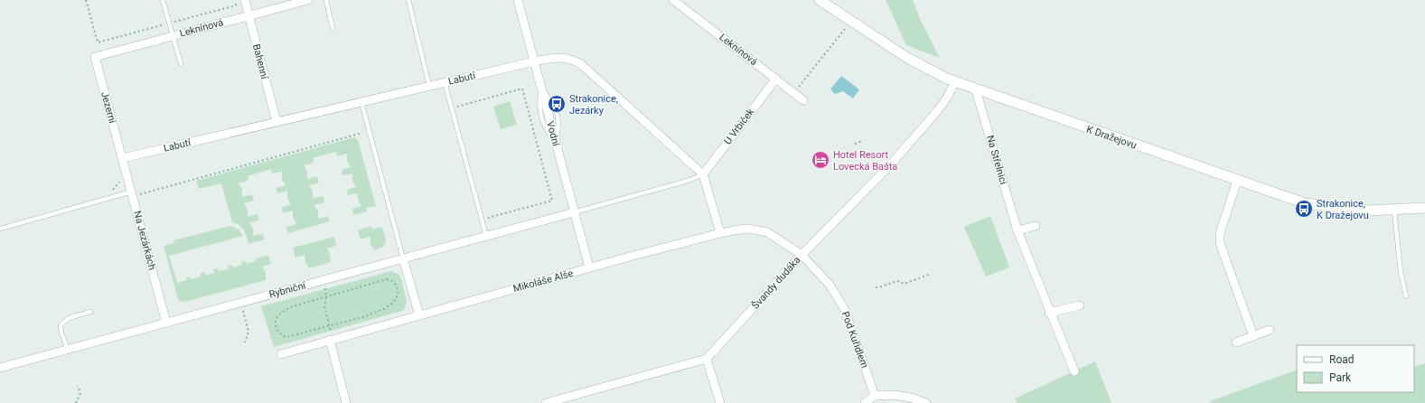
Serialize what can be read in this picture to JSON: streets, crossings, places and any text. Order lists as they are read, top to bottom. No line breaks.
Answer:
{"streets":{"street":["Leknínová","Bahenní","Labutí","Jezerní","U Vrbiček","Vodní","K Dražejovu","Na Střelnici","Na Jezárkách","Mikoláše Alše","Švandy dudáka","Rybniční","Pod Kuřidlem"]},"crossings":[["Leknínová","Bahenní"],["Leknínová","Jezerní"],["Leknínová","U Vrbiček"],["Bahenní","Labutí"],["Labutí","Jezerní"],["Labutí","U Vrbiček"],["Labutí","Vodní"],["Labutí","Na Jezárkách"],["Jezerní","Na Jezárkách"],["Vodní","Mikoláše Alše"],["Vodní","Rybniční"],["K Dražejovu","Na Střelnici"],["K Dražejovu","Švandy dudáka"],["Na Jezárkách","Rybniční"],["Mikoláše Alše","Švandy dudáka"],["Mikoláše Alše","Pod Kuřidlem"],["Švandy dudáka","Pod Kuřidlem"]],"places":{"bus stop":["Strakonice, Jezárky","Strakonice, K Dražejovu"],"hotel":["Hotel Resort Lovecká Bašta"]},"legend":["Road","Park"]}
